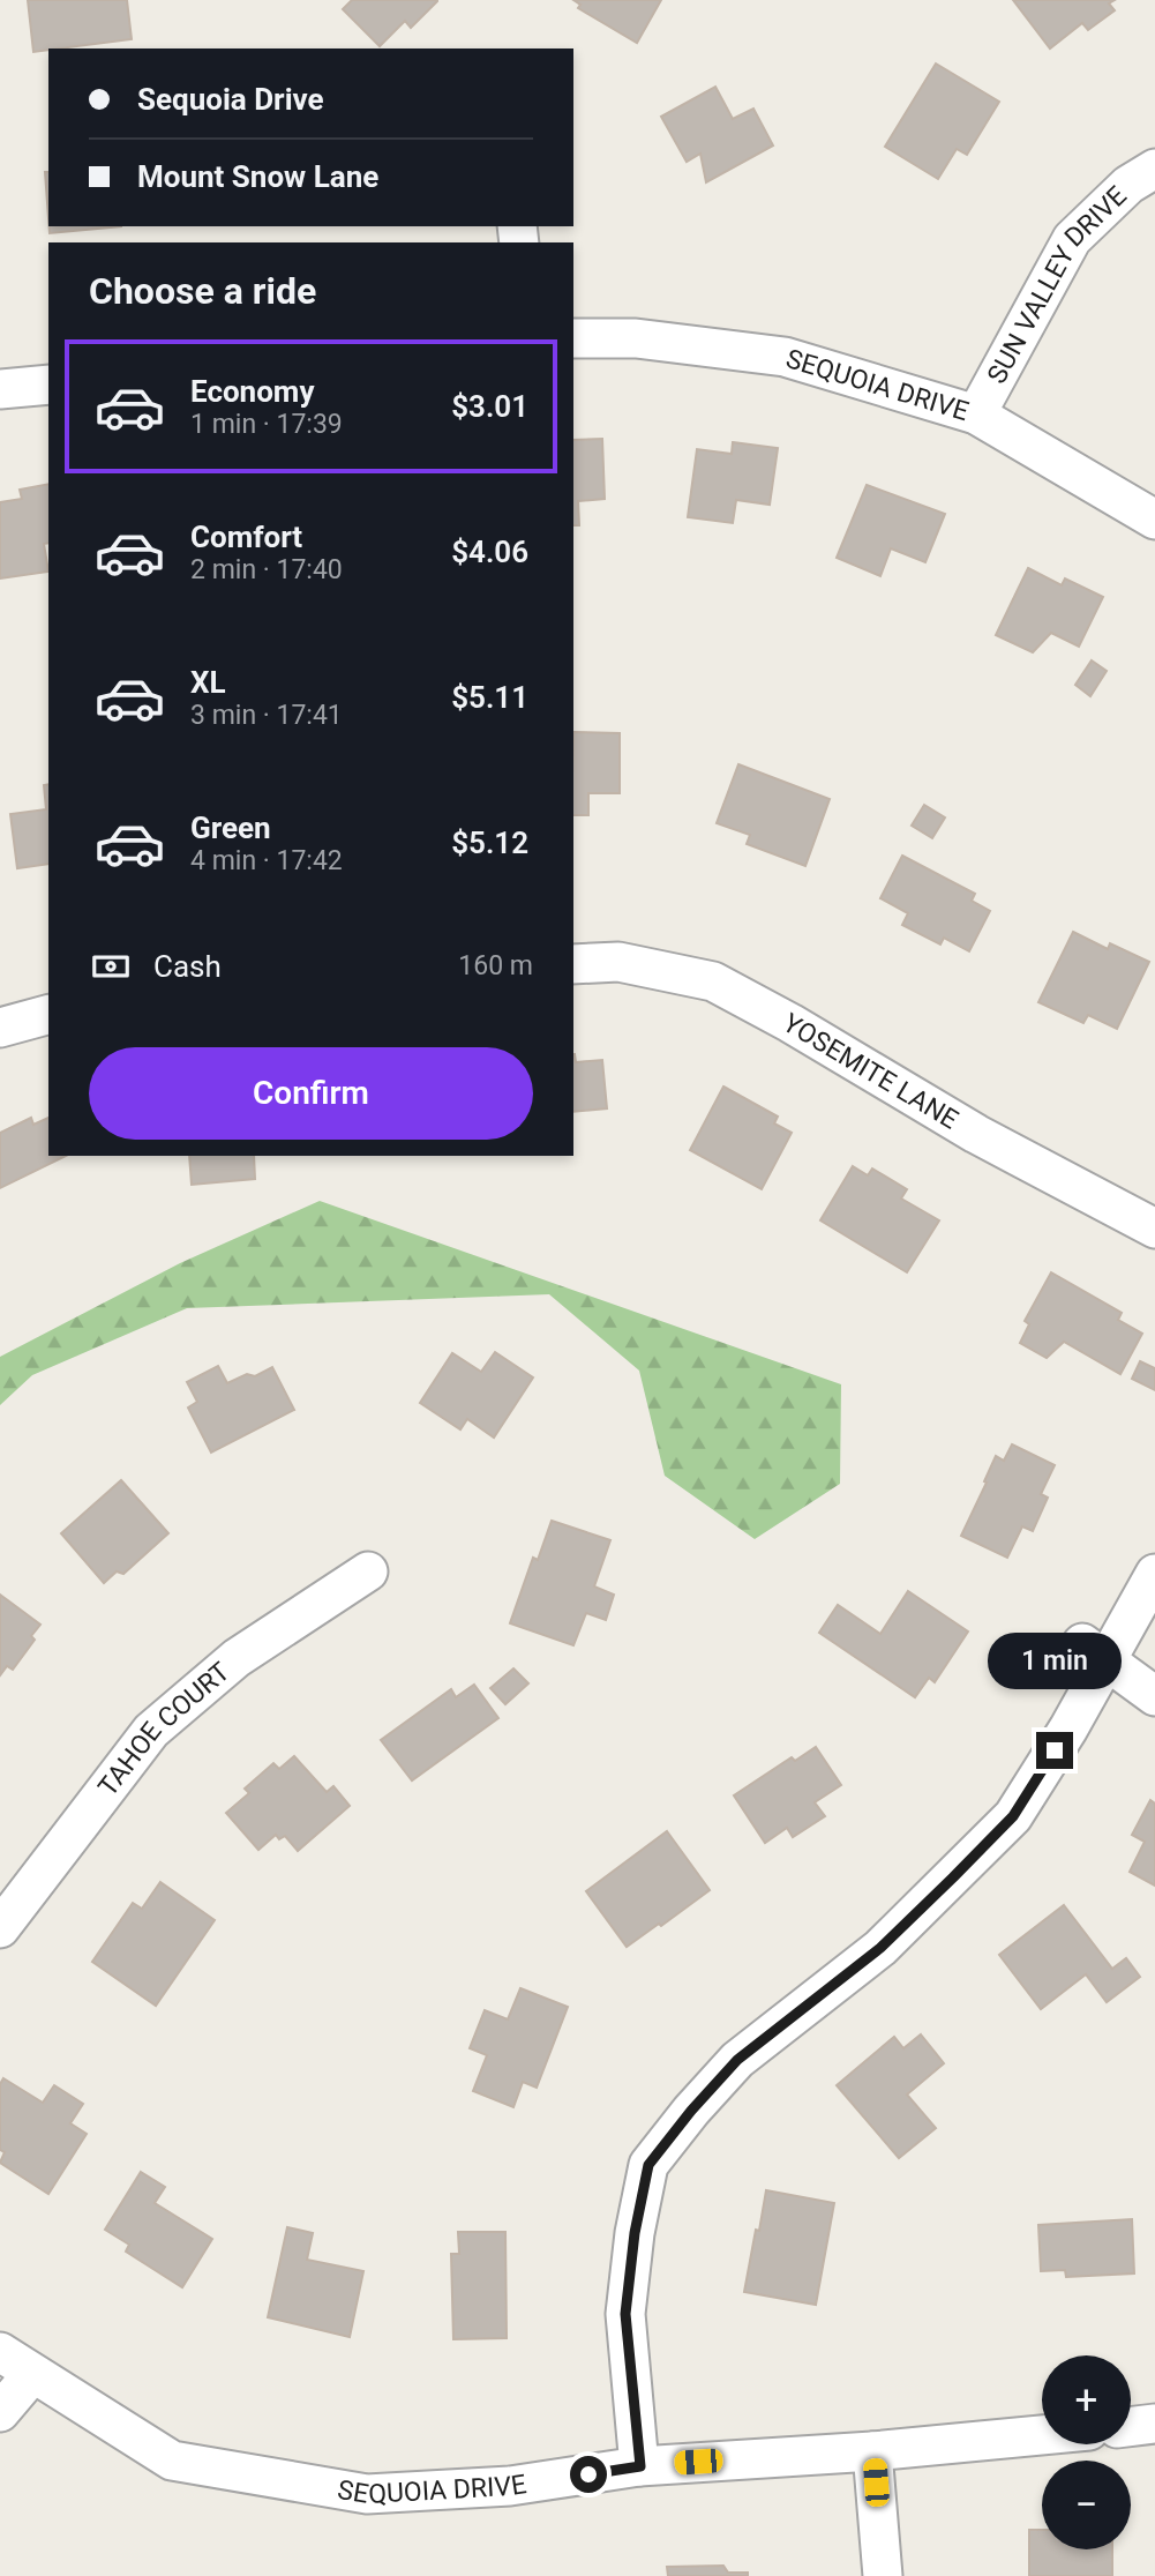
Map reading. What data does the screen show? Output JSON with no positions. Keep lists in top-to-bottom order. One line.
{"streets":{"street":["SUN VALLEY DRIVE","SEQUOIA DRIVE","YOSEMITE LANE","TAHOE COURT"]},"crossings":[["SUN VALLEY DRIVE","SEQUOIA DRIVE"]],"page":{"banner":["Sequoia Drive","Mount Snow Lane"],"heading":"Choose a ride","list":[{"name":"Economy","note":"1 min · 17:39","value":"$3.01"},{"name":"Comfort","note":"2 min · 17:40","value":"$4.06"},{"name":"XL","note":"3 min · 17:41","value":"$5.11"},{"name":"Green","note":"4 min · 17:42","value":"$5.12"}],"pay":["Cash","160 m"],"buttons":"Confirm","bubble":"1 min","map_buttons":["+","−"]}}
